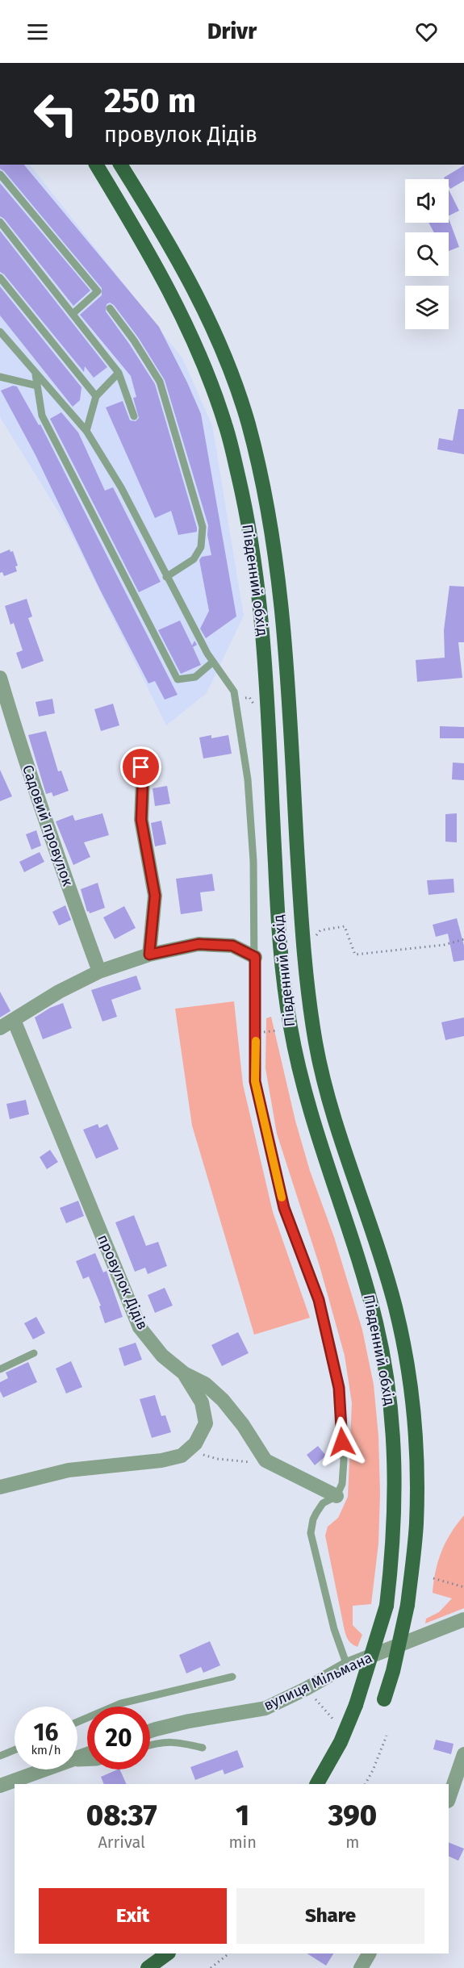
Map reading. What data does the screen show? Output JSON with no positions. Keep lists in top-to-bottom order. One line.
{"streets":{"main road":["Південний обхід"],"street":["Садовий провулок","провулок Дідів","вулиця Мільмана"]},"page":{"header":"Drivr","turn":["250 m","провулок Дідів"],"speed":"16 km/h","limit":"20","eta":["08:37","Arrival","1","min","390","m"],"buttons":["Exit","Share"]}}
